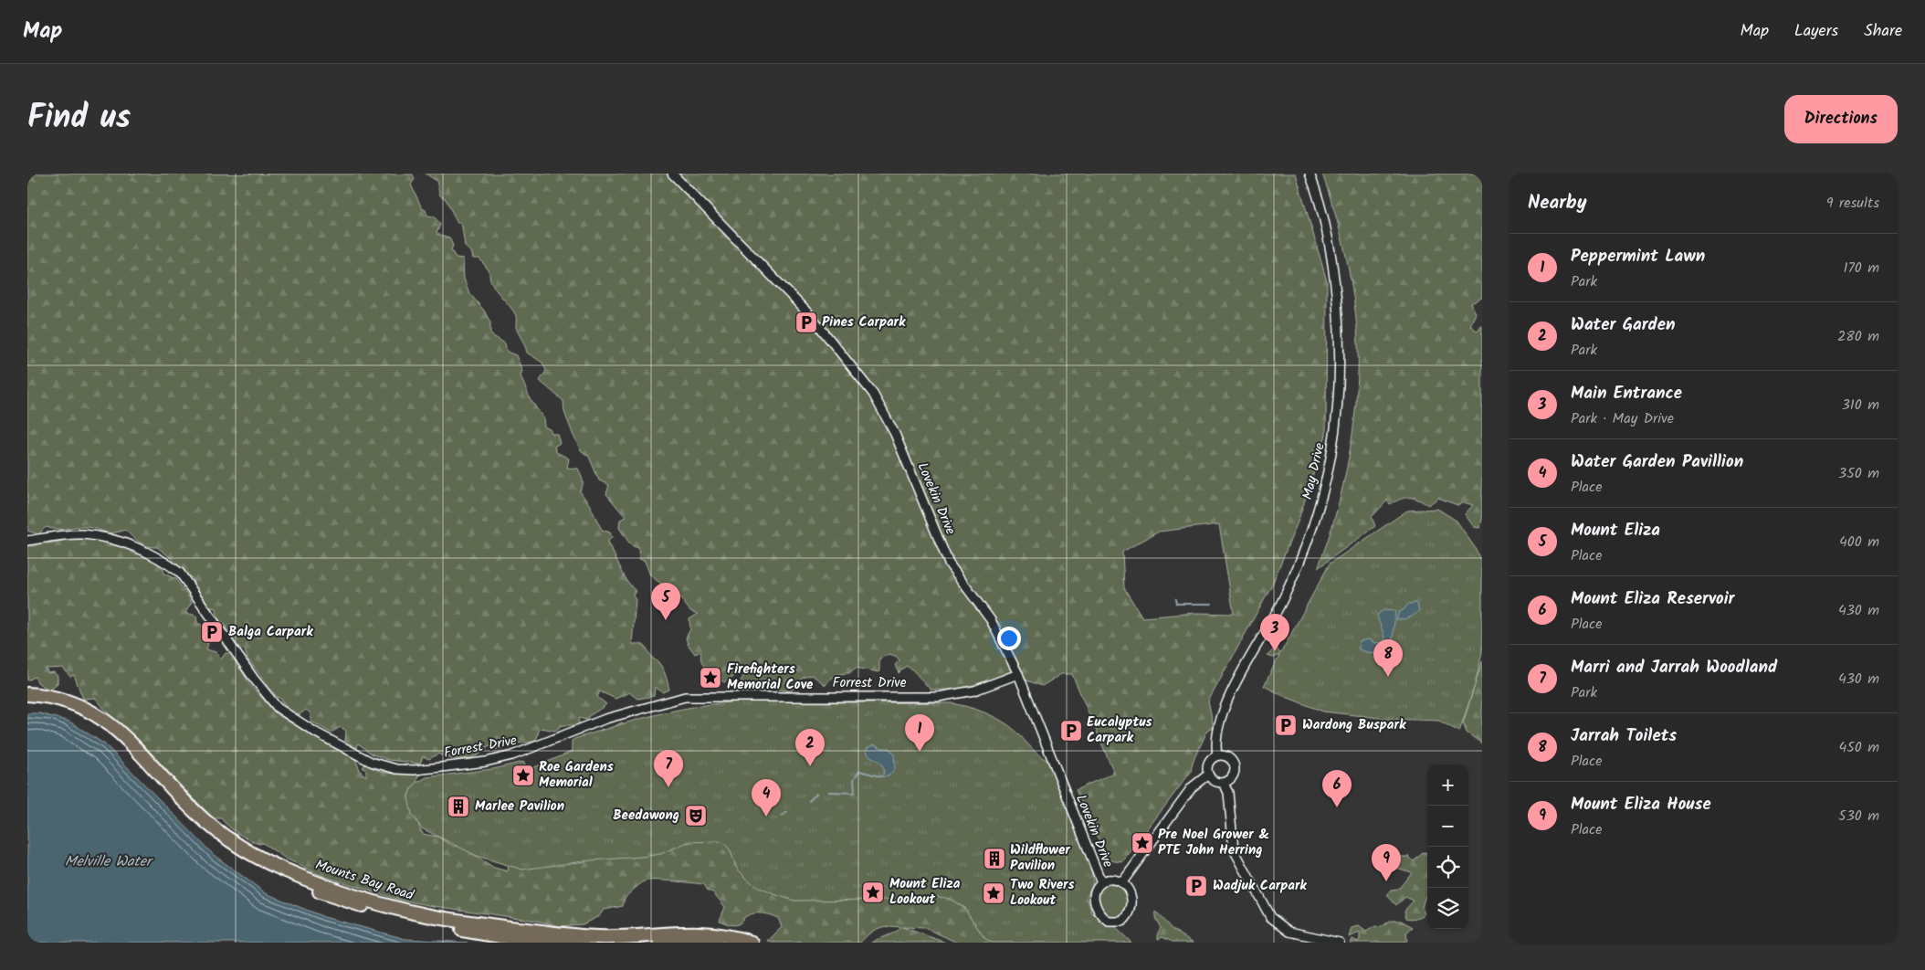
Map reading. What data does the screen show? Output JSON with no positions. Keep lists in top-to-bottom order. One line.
{"streets":{"highway":["Mounts Bay Road"],"street":["May Drive","Lovekin Drive","Forrest Drive"]},"crossings":[["Lovekin Drive","Forrest Drive"]],"water":["Melville Water"],"places":{"parking":["Pines Carpark","Balga Carpark","Wardong Buspark","Eucalyptus Carpark","Wadjuk Carpark"],"place":["Firefighters Memorial Cove","Roe Gardens Memorial","Pre Noel Grower & PTE John Herring","Mount Eliza Lookout","Two Rivers Lookout"],"building":["Marlee Pavilion","Wildflower Pavilion"],"theatre":["Beedawong"]},"page":{"header":"Map","nav":["Map","Layers","Share"],"title":"Find us","buttons":"Directions","heading":["Nearby","9 results"],"list":[{"mark":"1","name":"Peppermint Lawn","note":"Park","value":"170 m"},{"mark":"2","name":"Water Garden","note":"Park","value":"280 m"},{"mark":"3","name":"Main Entrance","note":"Park · May Drive","value":"310 m"},{"mark":"4","name":"Water Garden Pavillion","note":"Place","value":"350 m"},{"mark":"5","name":"Mount Eliza","note":"Place","value":"400 m"},{"mark":"6","name":"Mount Eliza Reservoir","note":"Place","value":"430 m"},{"mark":"7","name":"Marri and Jarrah Woodland","note":"Park","value":"430 m"},{"mark":"8","name":"Jarrah Toilets","note":"Place","value":"450 m"},{"mark":"9","name":"Mount Eliza House","note":"Place","value":"530 m"}],"pins":["5","3","8","1","2","7","6","4","9"],"map_buttons":["+","−"]}}
